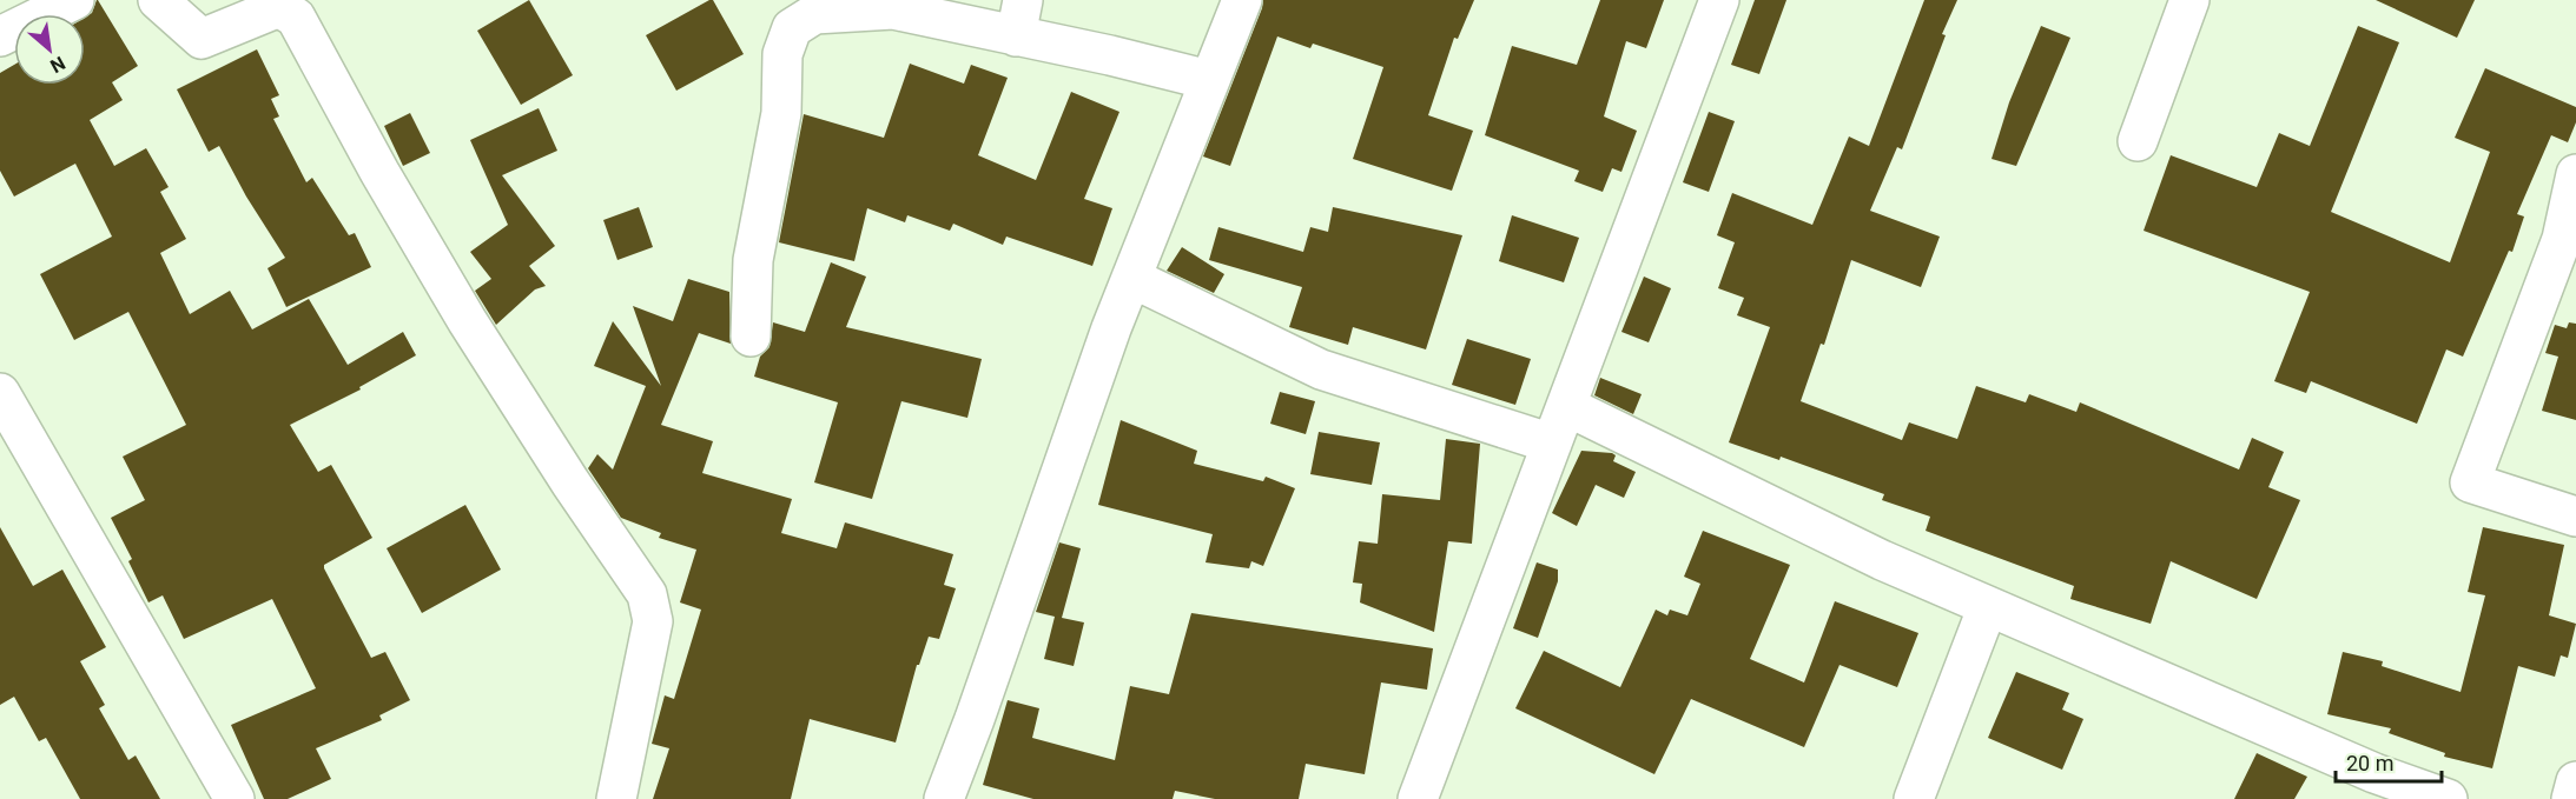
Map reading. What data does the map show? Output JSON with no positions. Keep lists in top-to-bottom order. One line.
{"scale_bar":"20 m","north":"bottom right"}
